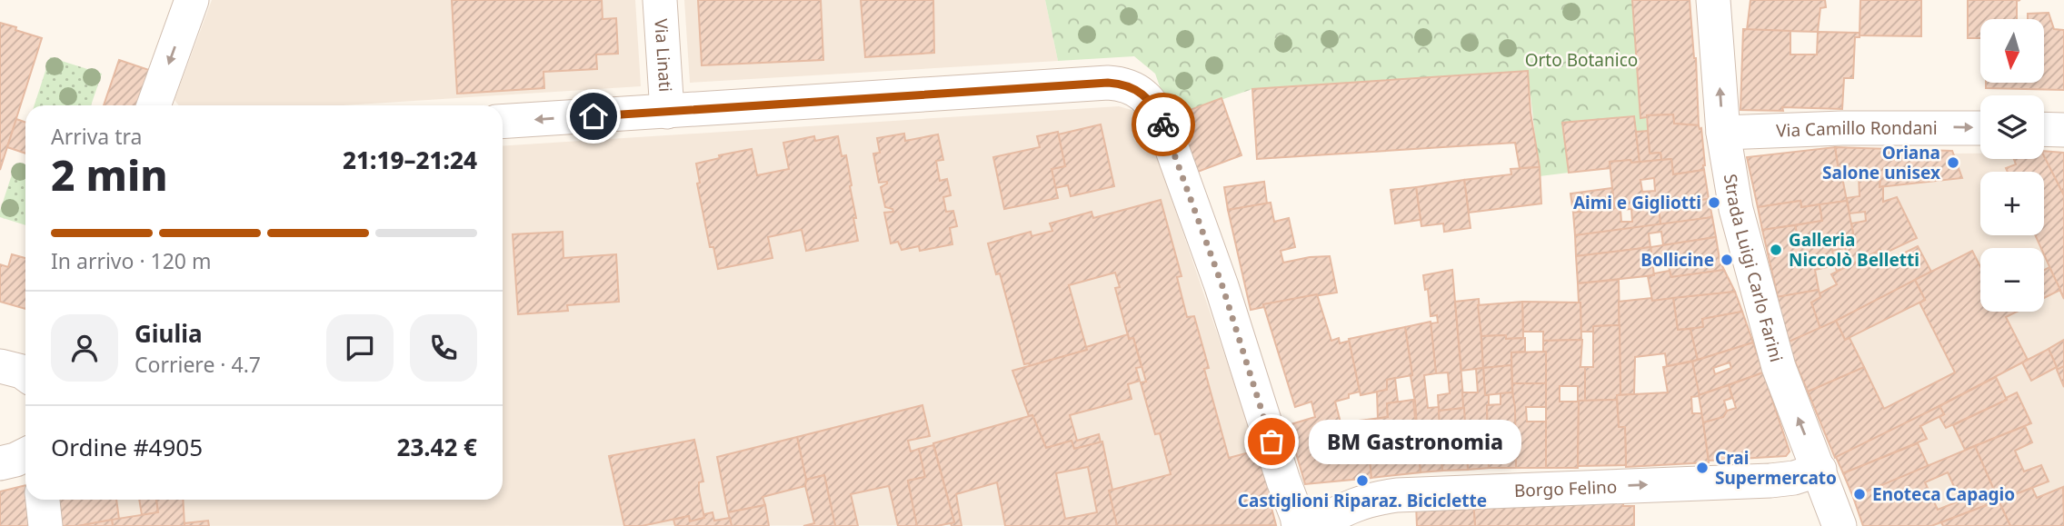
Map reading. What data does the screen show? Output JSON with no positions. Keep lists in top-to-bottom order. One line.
{"streets":{"street":["Via Linati","Via Camillo Rondani","Strada Luigi Carlo Farini","Borgo Felino"]},"crossings":[["Via Camillo Rondani","Strada Luigi Carlo Farini"],["Strada Luigi Carlo Farini","Borgo Felino"]],"one_way":["Via Camillo Rondani","Strada Luigi Carlo Farini","Borgo Felino"],"parks":["Orto Botanico"],"places":["Oriana Salone unisex","Aimi e Gigliotti","Galleria Niccolò Belletti","Bollicine","BM Gastronomia","Crai Supermercato","Castiglioni Riparaz. Biciclette","Enoteca Capagio"],"north":"bottom","page":{"map_buttons":["+","−"],"heading":["2 min","Arriva tra","21:19–21:24"],"panel":["Giulia","Corriere · 4.7","Ordine #4905","23.42 €"],"bar":"In arrivo · 120 m","bubble":"BM Gastronomia"}}
